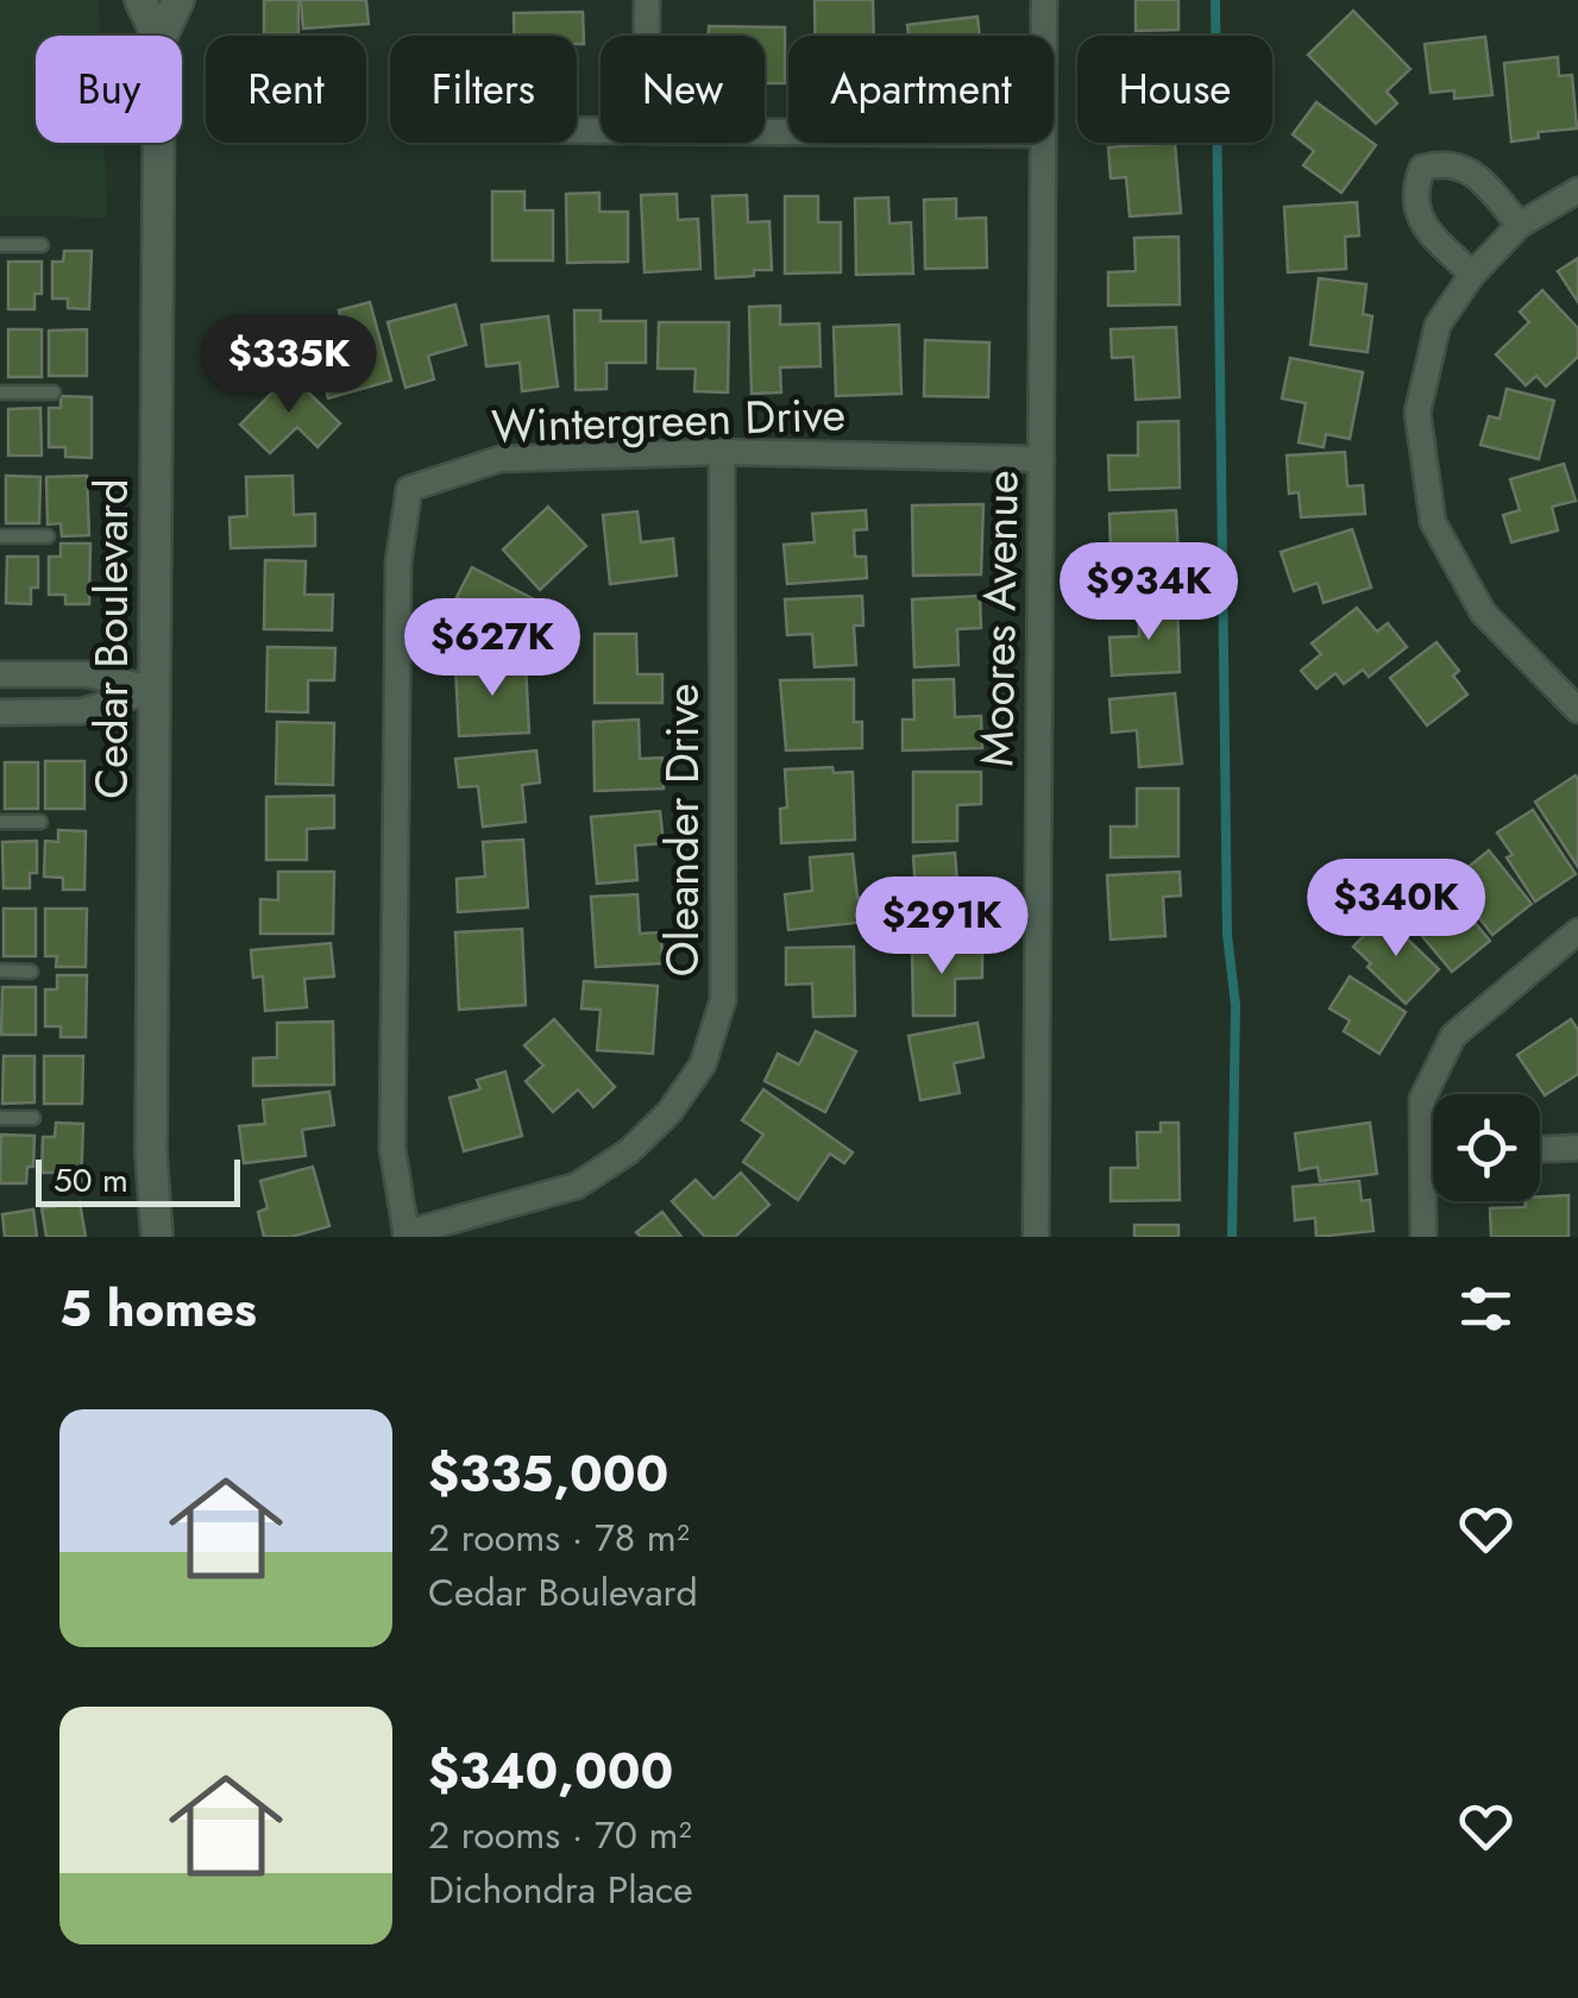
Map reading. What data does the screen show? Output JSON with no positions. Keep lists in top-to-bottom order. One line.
{"streets":{"main road":["Cedar Boulevard"],"street":["Wintergreen Drive","Moores Avenue","Oleander Drive"]},"crossings":[["Wintergreen Drive","Moores Avenue"],["Wintergreen Drive","Oleander Drive"]],"scale_bar":"50 m","page":{"chip":["Buy","Rent","Filters","New","Apartment","House"],"price":["$335K","$934K","$627K","$340K","$291K"],"scale":"50 m","heading":"5 homes","list":[{"name":"$335,000","note":"2 rooms · 78 m² · Cedar Boulevard"},{"name":"$340,000","note":"2 rooms · 70 m² · Dichondra Place"}]}}
